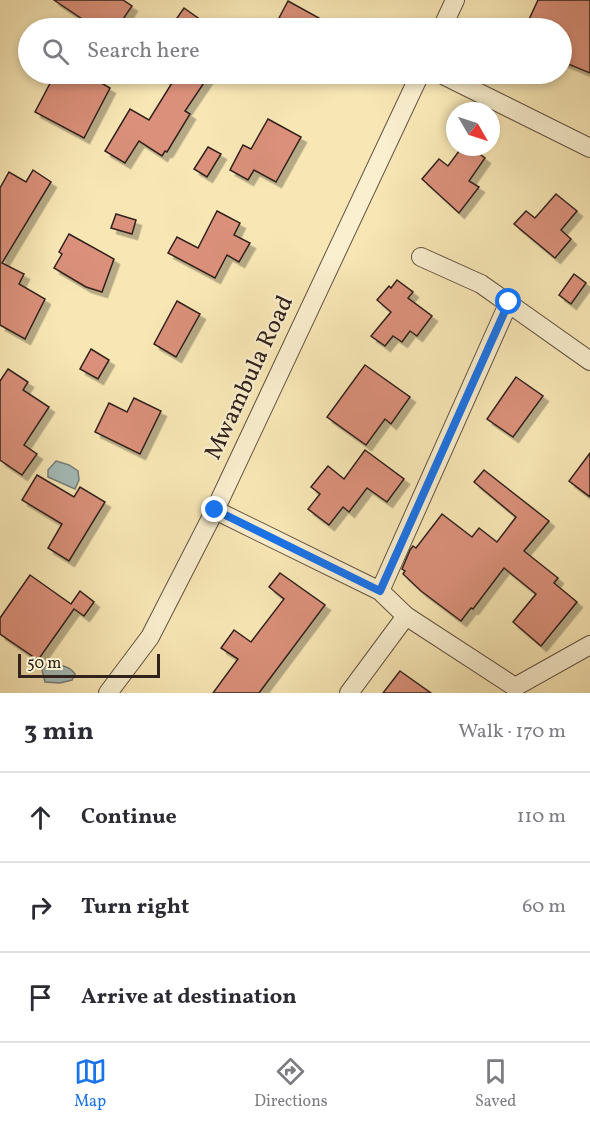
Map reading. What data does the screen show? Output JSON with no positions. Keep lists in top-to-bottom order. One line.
{"streets":{"street":["Mwambula Road"]},"scale_bar":"50 m","north":"bottom right","page":{"search":"Search here","scale":"50 m","heading":["3 min","Walk · 170 m"],"list":[["Continue","110 m"],["Turn right","60 m"],"Arrive at destination"],"nav":["Map","Directions","Saved"]}}
